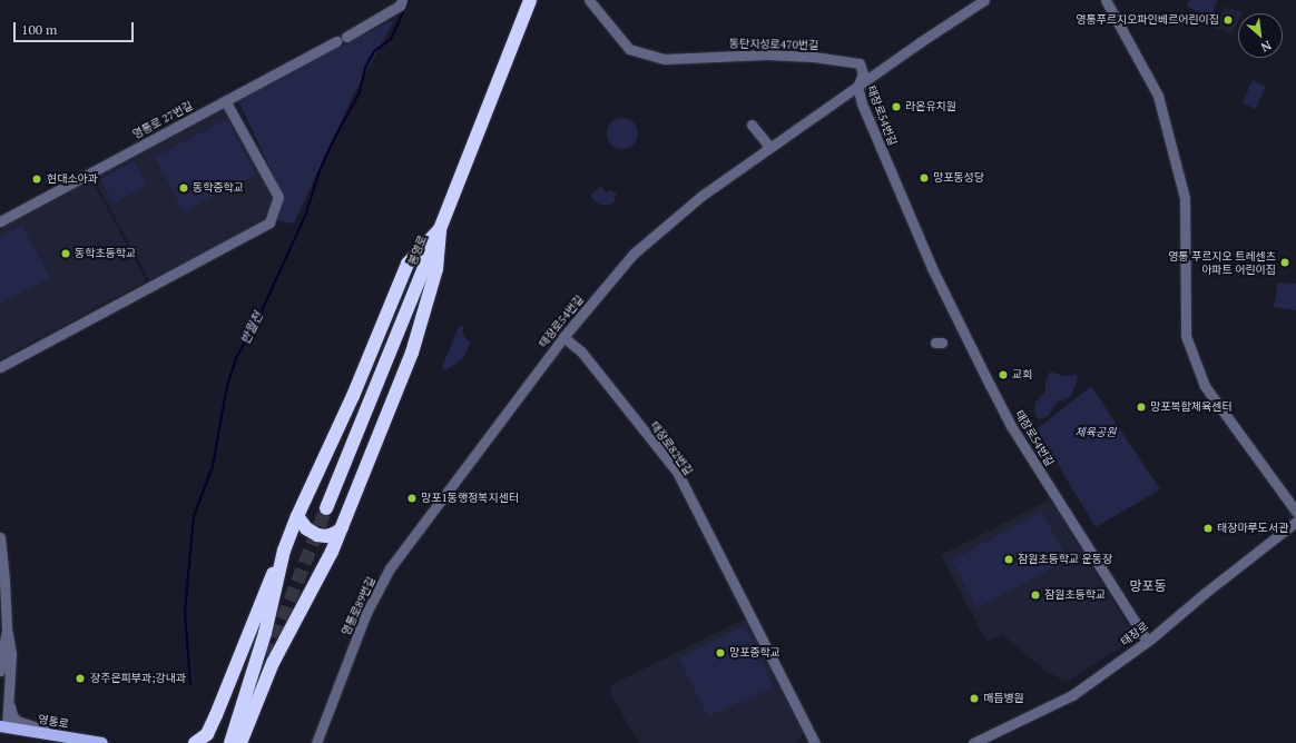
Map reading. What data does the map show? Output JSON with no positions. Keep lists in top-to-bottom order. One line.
{"streets":{"highway":["봉영로"],"main road":["영통로"],"street":["동탄지성로470번길","태장로54번길","영통로 27번길","태장로82번길","영통로89번길","태장로"]},"crossings":[["동탄지성로470번길","태장로54번길"],["태장로54번길","태장로82번길"],["태장로54번길","영통로89번길"],["태장로54번길","태장로"]],"districts":["망포동"],"water":["반월천"],"parks":["체육공원"],"places":["영통푸르지오파인베르어린이집","라온유치원","망포동성당","현대소아과","동학중학교","동학초등학교","영통 푸르지오 트레센츠 아파트 어린이집","교회","망포복합체육센터","망포1동행정복지센터","태장마루도서관","잠원초등학교 운동장","잠원초등학교","망포중학교","장주은피부과;강내과","매듭병원"],"scale_bar":"100 m","north":"bottom right"}
